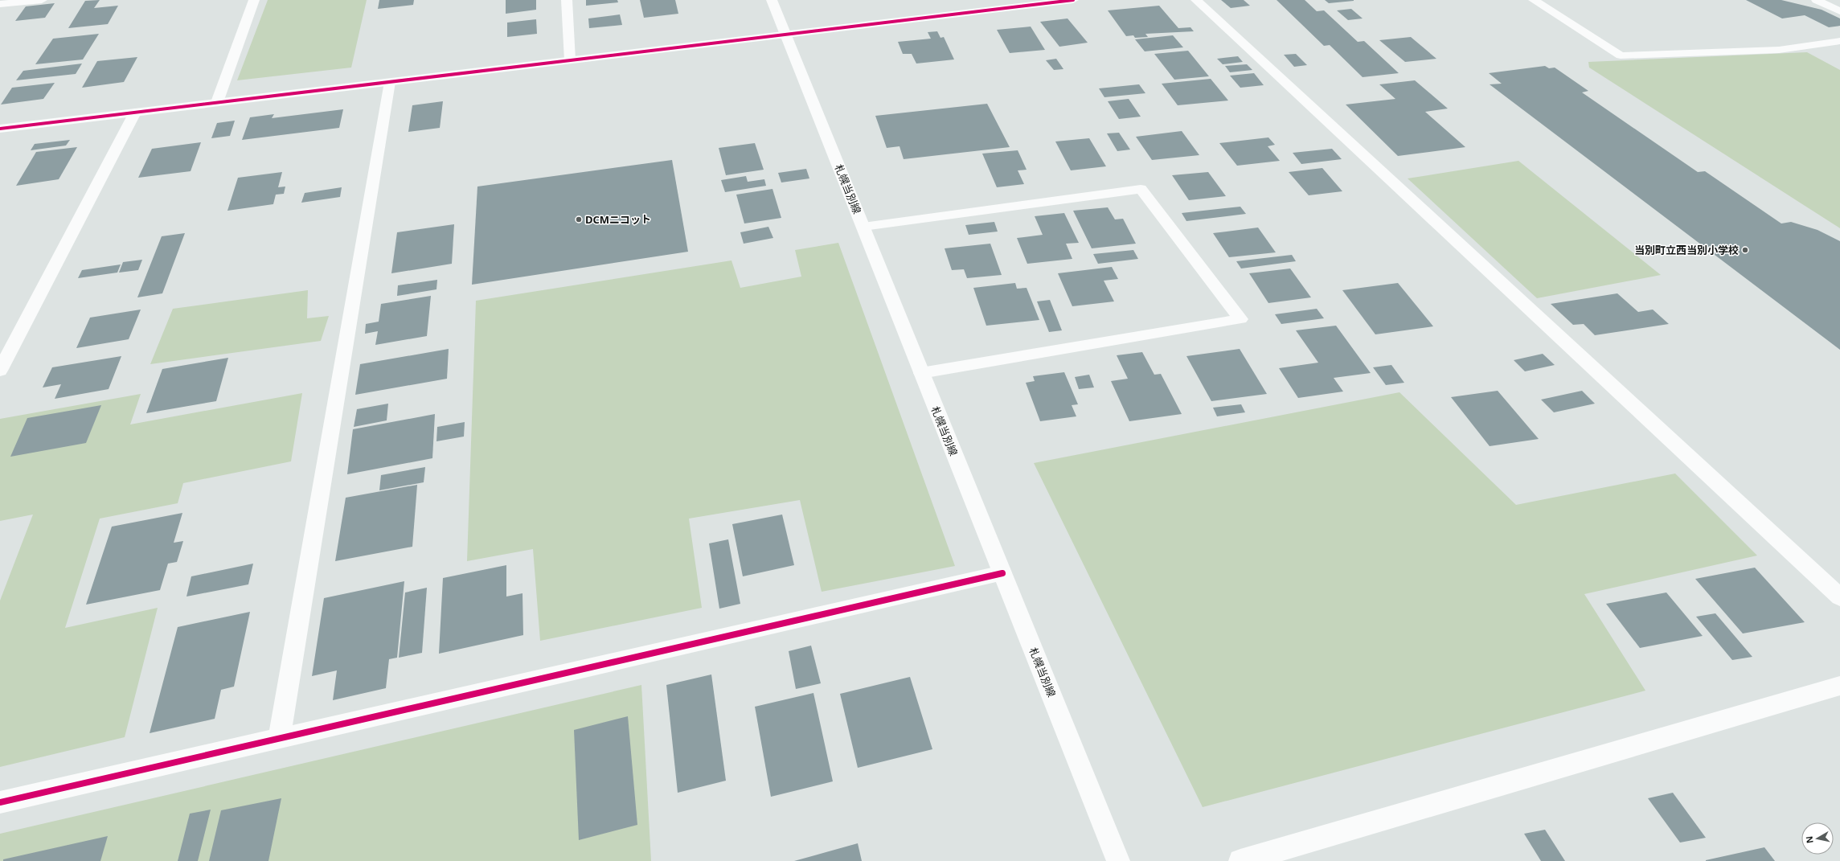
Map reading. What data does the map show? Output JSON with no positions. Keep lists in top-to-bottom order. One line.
{"streets":{"street":["札幌当別線"]},"places":["DCMニコット","当別町立西当別小学校"],"north":"left"}
